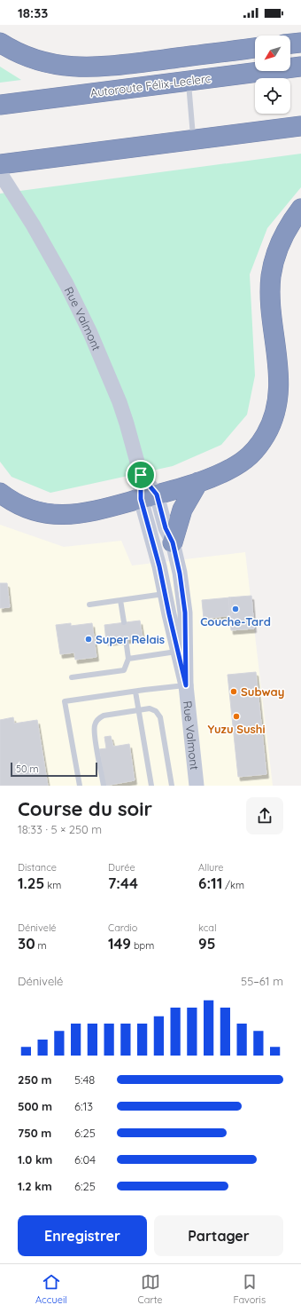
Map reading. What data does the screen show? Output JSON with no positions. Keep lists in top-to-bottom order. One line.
{"streets":{"highway":["Autoroute Félix-Leclerc"],"street":["Rue Valmont"]},"places":["Couche-Tard","Super Relais","Subway","Yuzu Sushi"],"scale_bar":"50 m","north":"bottom left","page":{"status":"18:33","scale":"50 m","heading":["Course du soir","18:33 · 5 × 250 m"],"stats":[["Distance","1.25 km"],["Durée","7:44"],["Allure","6:11 /km"],["Dénivelé","30 m"],["Cardio","149 bpm"],["kcal","95"]],"chart":["Dénivelé","55–61 m"],"list":[{"name":"250 m","note":"5:48"},{"name":"500 m","note":"6:13"},{"name":"750 m","note":"6:25"},{"name":"1.0 km","note":"6:04"},{"name":"1.2 km","note":"6:25"}],"buttons":["Enregistrer","Partager"],"tabs":["Accueil","Carte","Favoris"]}}
